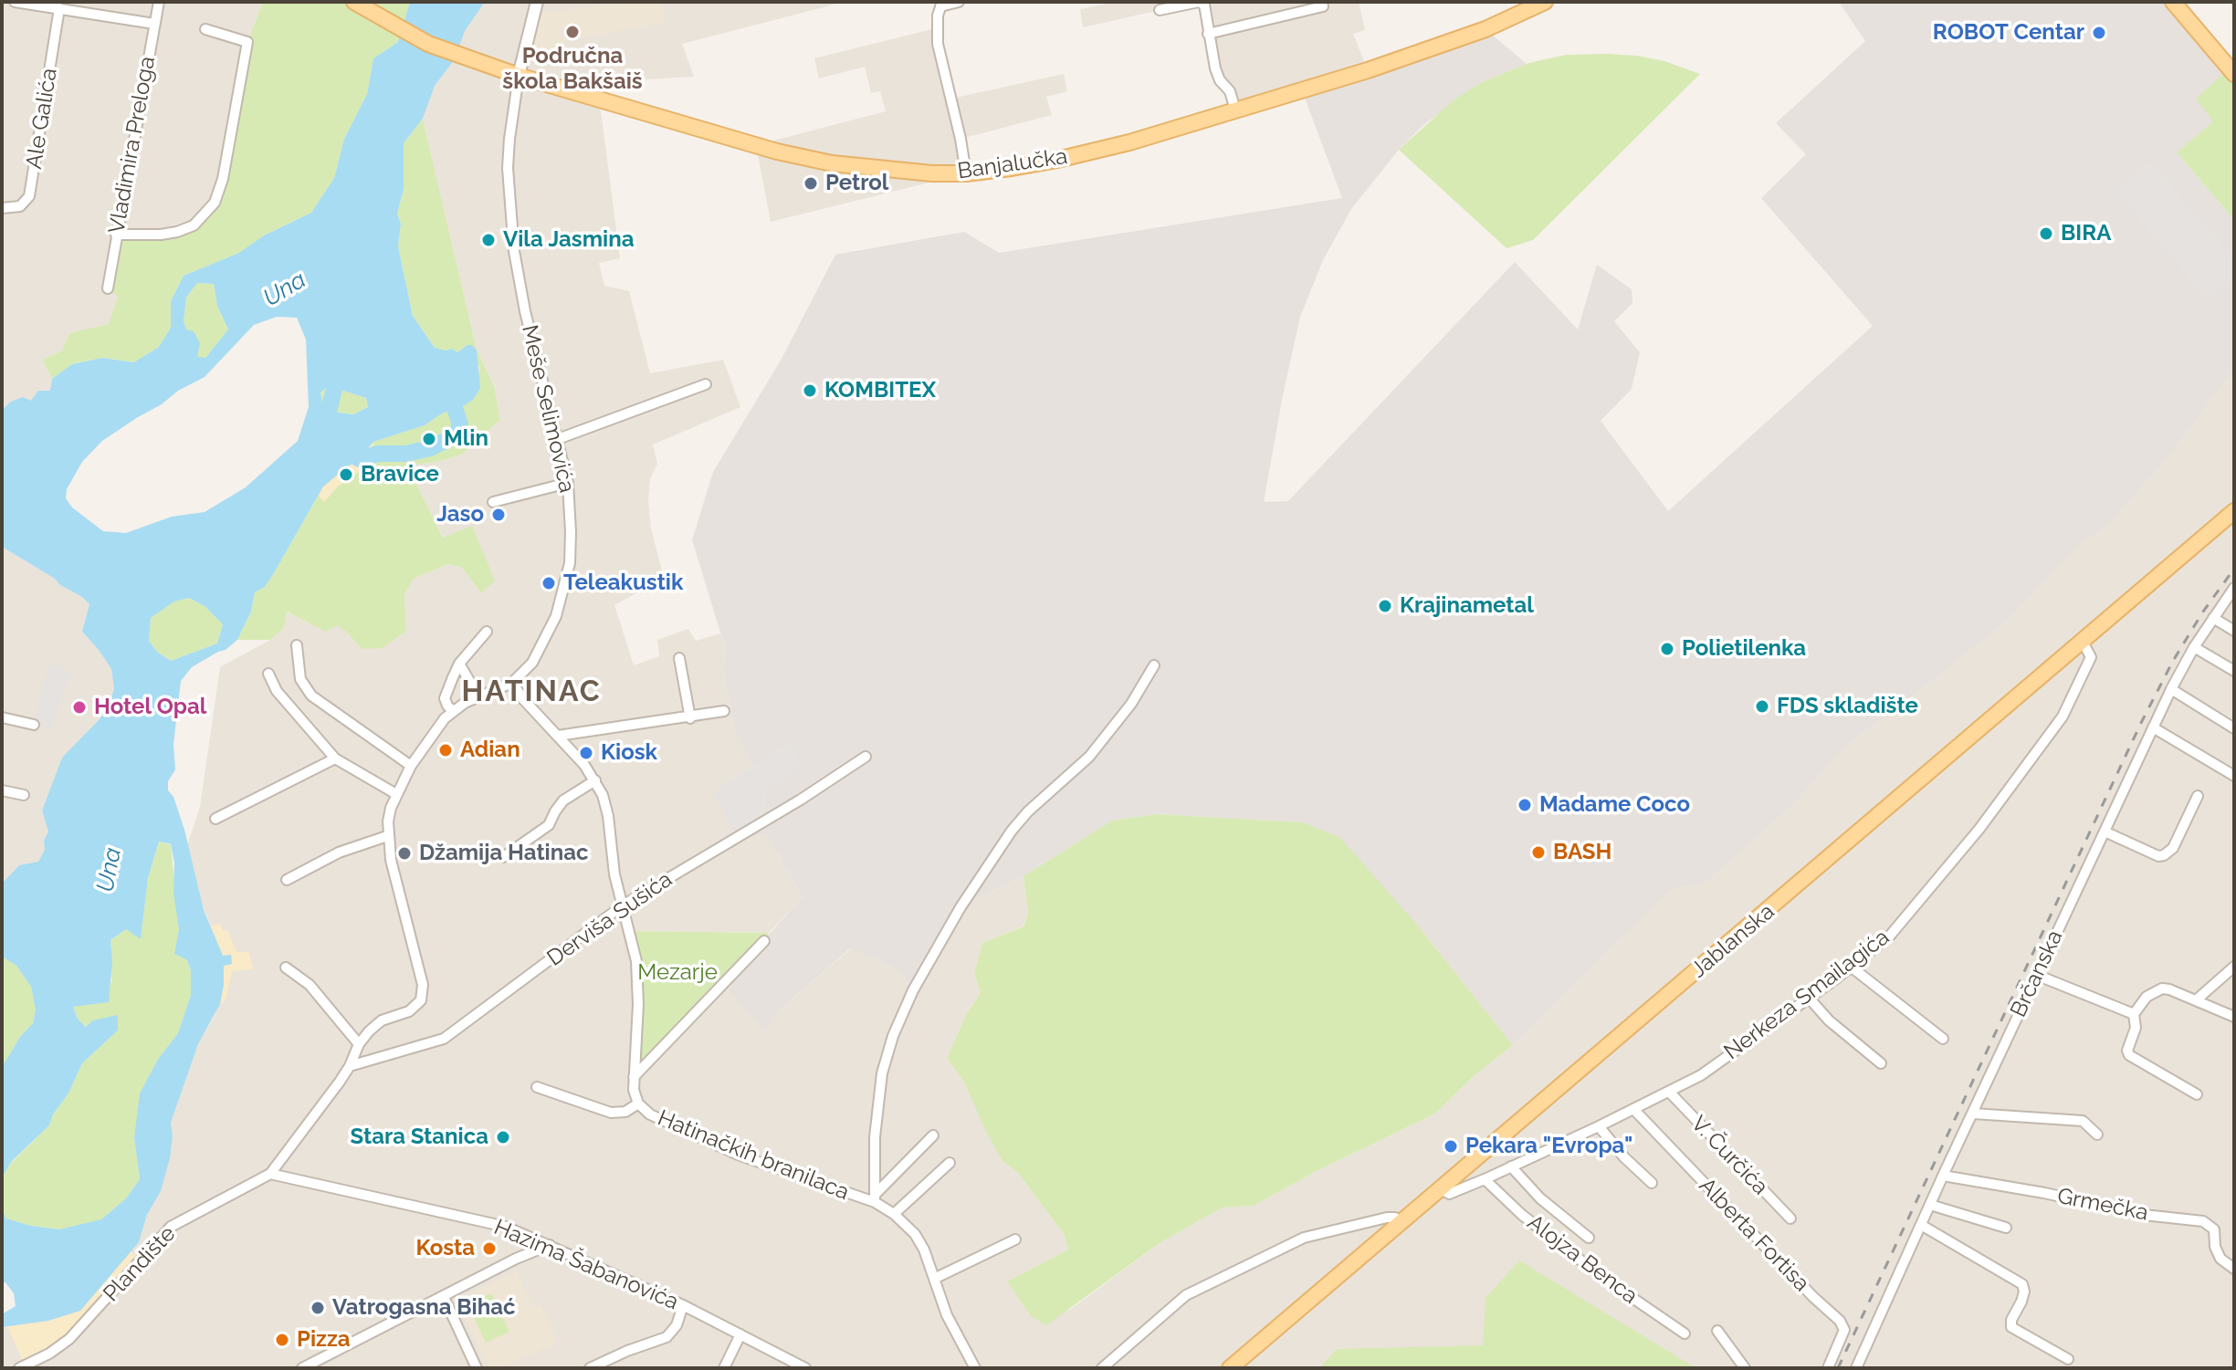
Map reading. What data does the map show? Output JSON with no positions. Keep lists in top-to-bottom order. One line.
{"streets":{"main road":["Banjalučka","Jablanska"],"street":["Ale Galića","Vladimira Preloga","Meše Selimovića","Derviša Sušića","Brčanska","Nerkeza Smailagića","Hatinačkih branilaca","V. Čurčića","Grmečka","Alberta Fortisa","Alojza Benca","Plandište","Hazima Šabanovića"]},"crossings":[["Banjalučka","Meše Selimovića"],["Meše Selimovića","Derviša Sušića"],["Meše Selimovića","Hatinačkih branilaca"],["Meše Selimovića","Plandište"],["Meše Selimovića","Hazima Šabanovića"],["Derviša Sušića","Hatinačkih branilaca"],["Jablanska","Nerkeza Smailagića"],["Brčanska","Grmečka"],["Nerkeza Smailagića","V. Čurčića"],["Nerkeza Smailagića","Alberta Fortisa"],["Nerkeza Smailagića","Alojza Benca"],["Plandište","Hazima Šabanovića"]],"districts":["HATINAC"],"water":["Una"],"parks":["Mezarje"],"places":["Područna škola Bakšaiš","ROBOT Centar","Petrol","BIRA","Vila Jasmina","KOMBITEX","Mlin","Bravice","Jaso","Teleakustik","Krajinametal","Polietilenka","FDS skladište","Hotel Opal","Adian","Kiosk","Madame Coco","BASH","Džamija Hatinac","Stara Stanica","Pekara \"Evropa\"","Kosta","Vatrogasna Bihać","Pizza"]}
